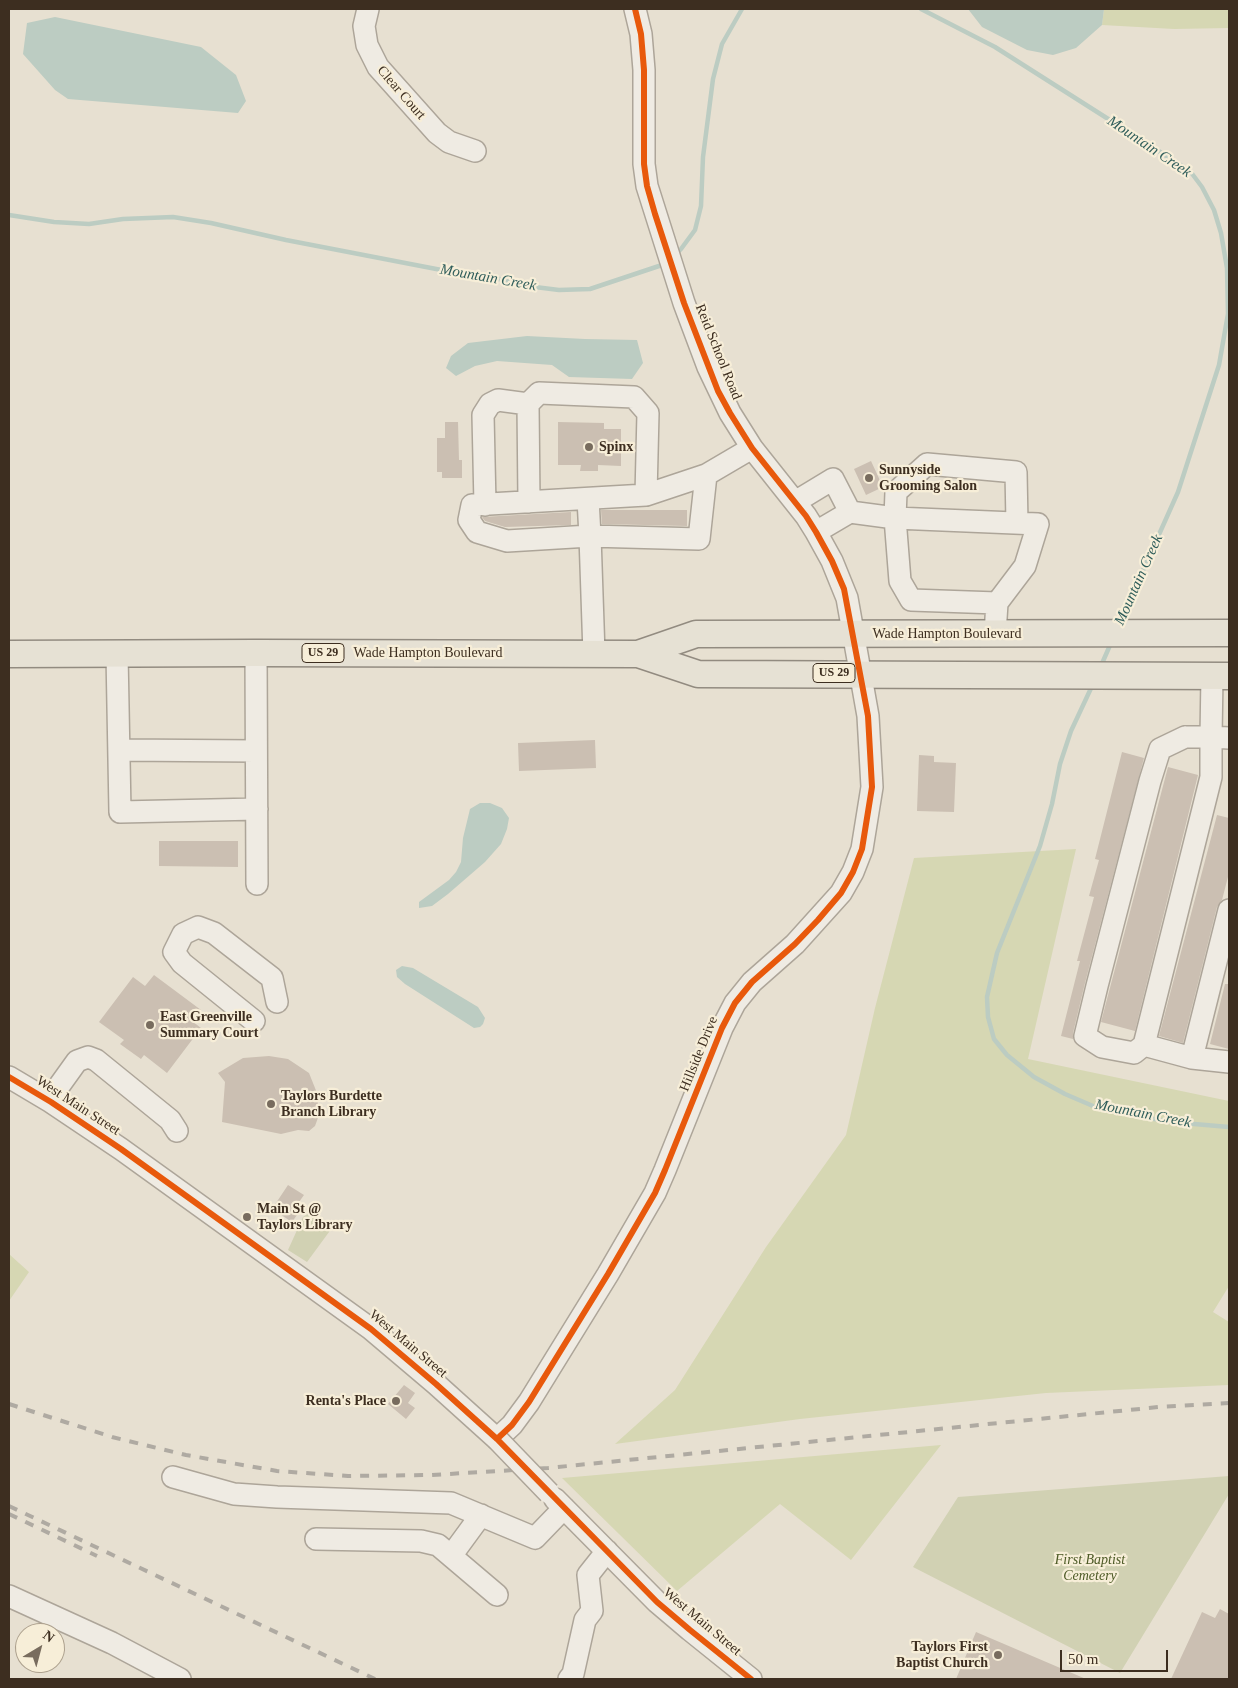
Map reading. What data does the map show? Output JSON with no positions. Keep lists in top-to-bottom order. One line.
{"streets":{"main road":["Wade Hampton Boulevard","US 29"],"street":["Clear Court","Reid School Road","Hillside Drive","West Main Street"]},"crossings":[["Reid School Road","Wade Hampton Boulevard"],["Reid School Road","Hillside Drive"],["Wade Hampton Boulevard","Hillside Drive"],["Hillside Drive","West Main Street"]],"water":["Mountain Creek"],"parks":["First Baptist Cemetery"],"places":["Spinx","Sunnyside Grooming Salon","East Greenville Summary Court","Taylors Burdette Branch Library","Main St @ Taylors Library","Renta's Place","Taylors First Baptist Church"],"scale_bar":"50 m","north":"top right"}
